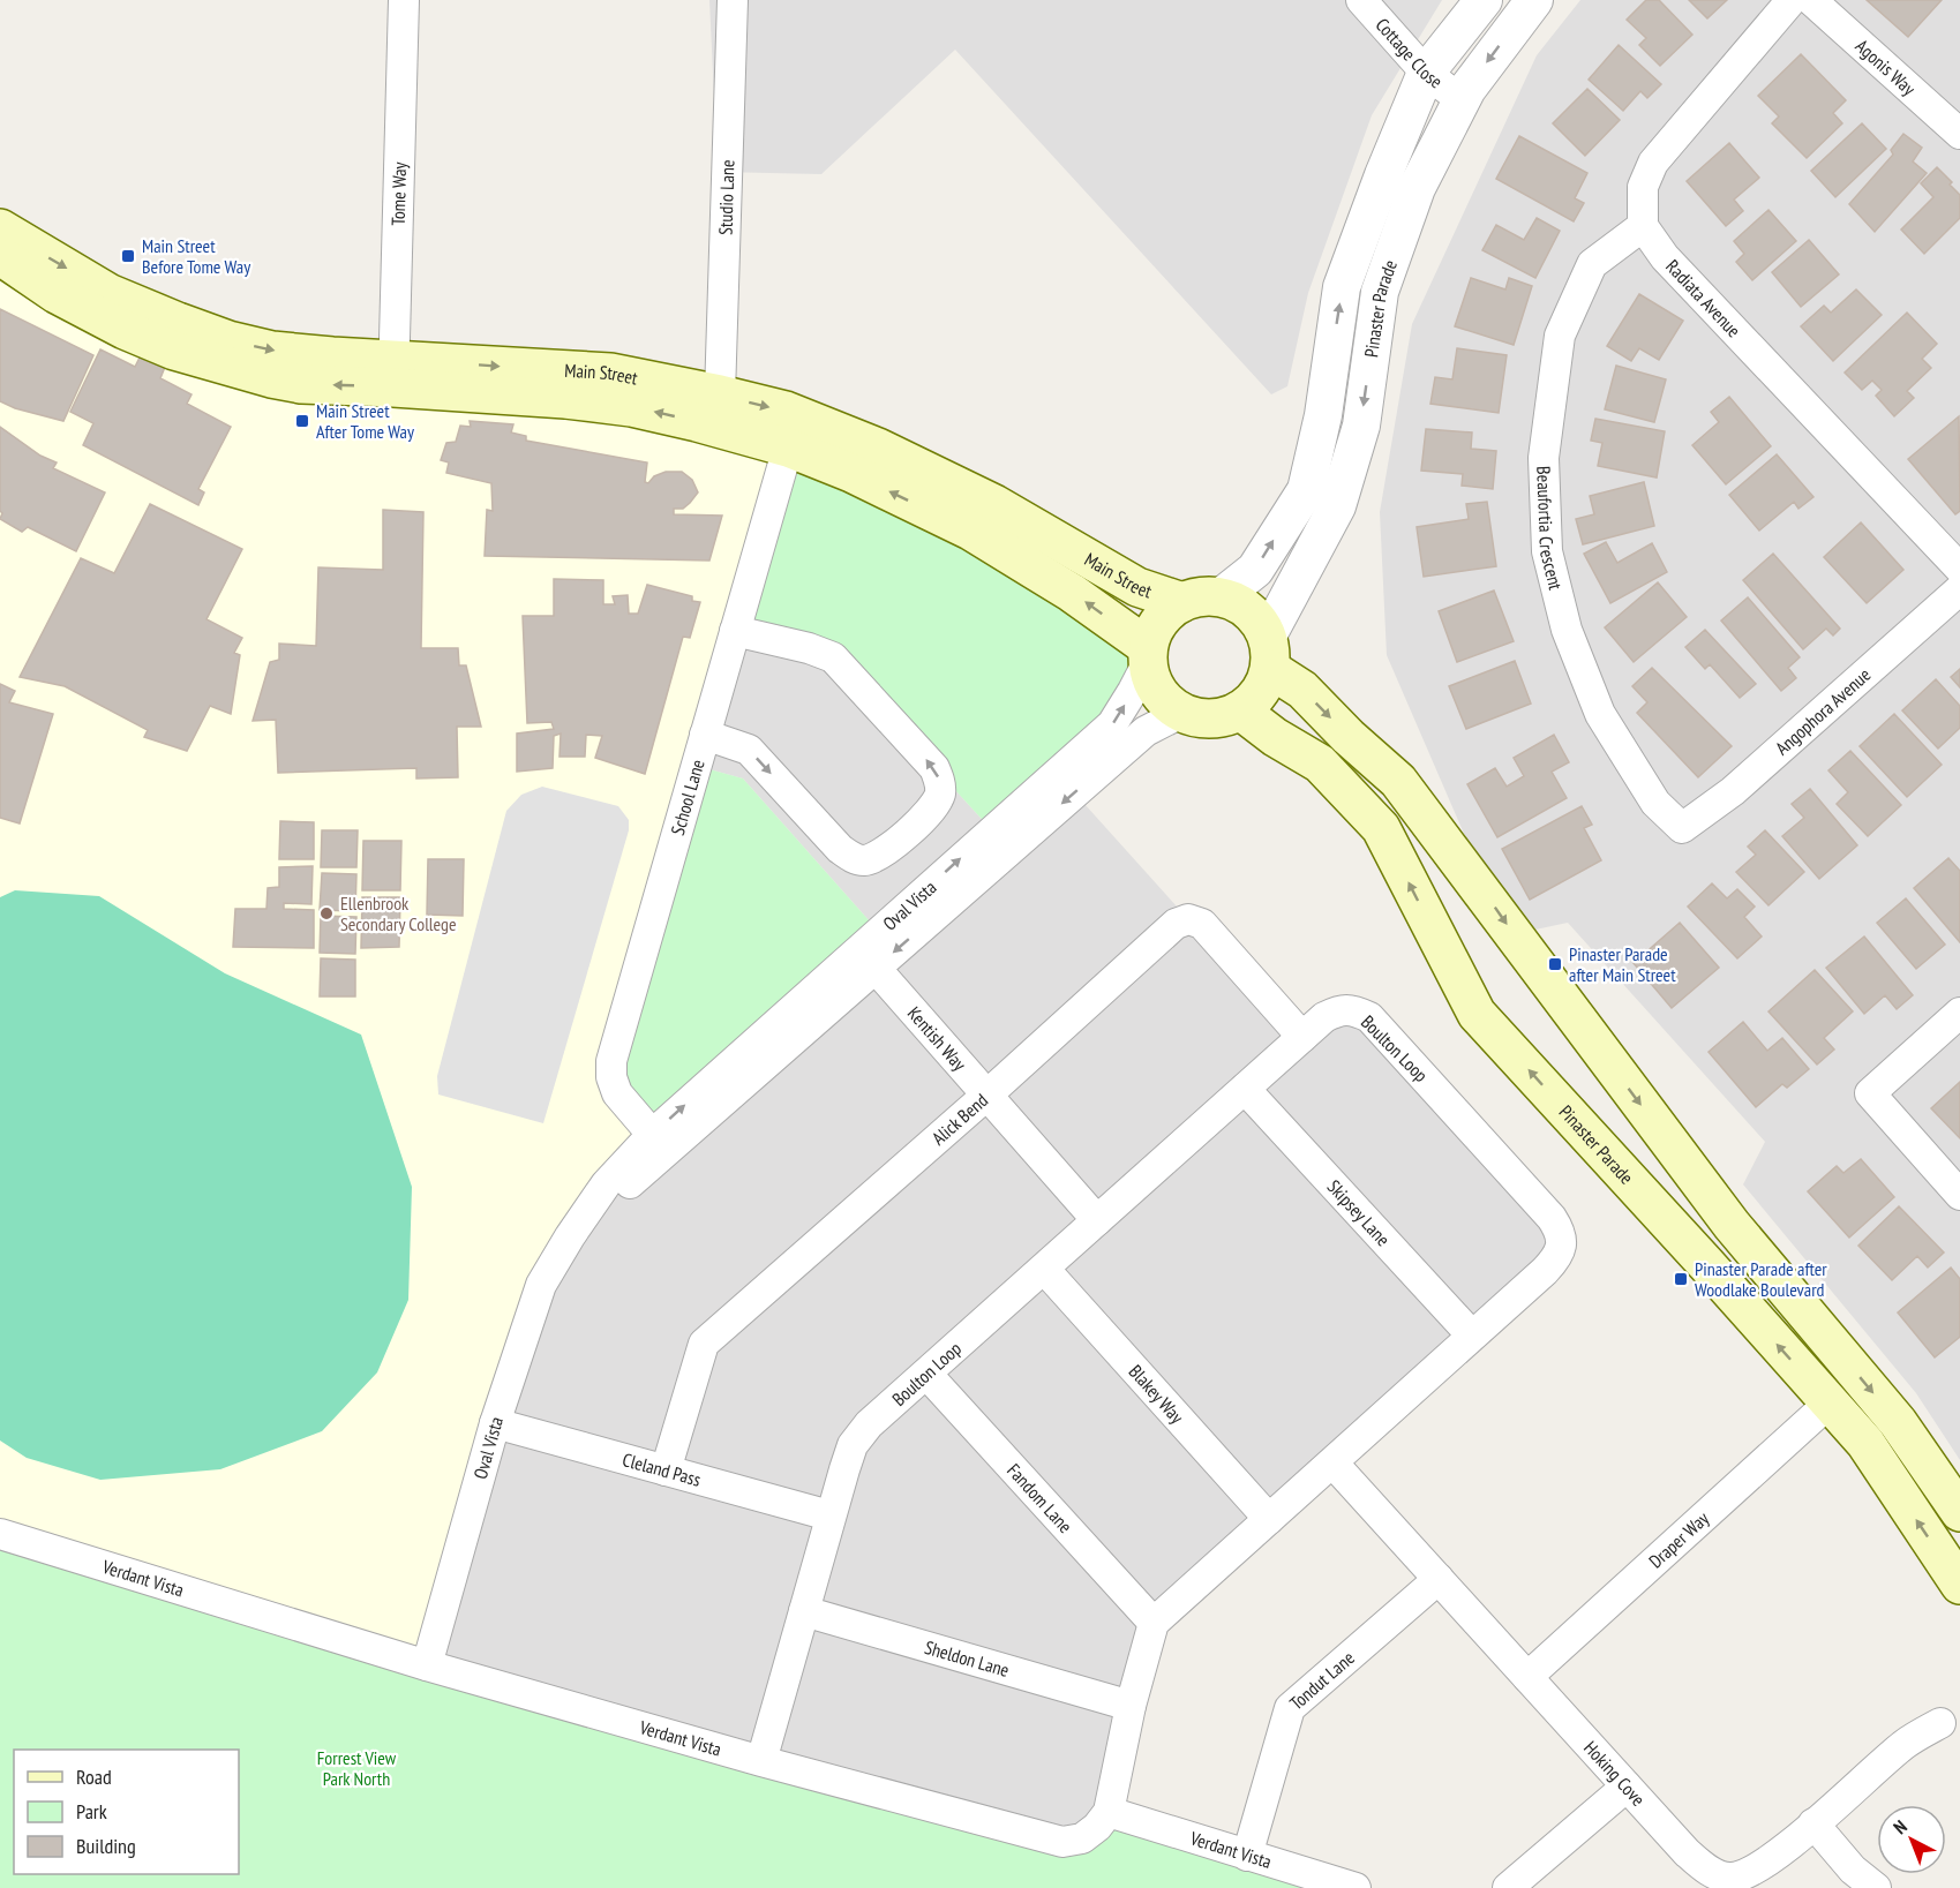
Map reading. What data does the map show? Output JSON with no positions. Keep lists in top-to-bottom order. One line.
{"streets":{"main road":["Pinaster Parade","Main Street"],"street":["Cottage Close","Agonis Way","Tome Way","Studio Lane","Radiata Avenue","Beaufortia Crescent","Angophora Avenue","School Lane","Oval Vista","Kentish Way","Boulton Loop","Alick Bend","Skipsey Lane","Blakey Way","Cleland Pass","Fandom Lane","Draper Way","Verdant Vista","Sheldon Lane","Tondut Lane","Hoking Cove"]},"crossings":[["Cottage Close","Pinaster Parade"],["Tome Way","Main Street"],["Studio Lane","Main Street"],["Radiata Avenue","Beaufortia Crescent"],["Pinaster Parade","Main Street"],["Pinaster Parade","Oval Vista"],["Pinaster Parade","Draper Way"],["Main Street","School Lane"],["Main Street","Oval Vista"],["Beaufortia Crescent","Angophora Avenue"],["School Lane","Oval Vista"],["Oval Vista","Kentish Way"],["Oval Vista","Cleland Pass"],["Oval Vista","Verdant Vista"],["Kentish Way","Boulton Loop"],["Kentish Way","Alick Bend"],["Boulton Loop","Alick Bend"],["Boulton Loop","Skipsey Lane"],["Boulton Loop","Blakey Way"],["Boulton Loop","Cleland Pass"],["Boulton Loop","Fandom Lane"],["Boulton Loop","Verdant Vista"],["Boulton Loop","Sheldon Lane"],["Boulton Loop","Hoking Cove"],["Alick Bend","Cleland Pass"],["Draper Way","Hoking Cove"],["Verdant Vista","Tondut Lane"],["Tondut Lane","Hoking Cove"]],"parks":["Forrest View Park North"],"places":{"transit":["Main Street Before Tome Way","Main Street After Tome Way","Pinaster Parade after Main Street","Pinaster Parade after Woodlake Boulevard"],"other":["Ellenbrook Secondary College"]},"legend":["Road","Park","Building"],"north":"top left"}
